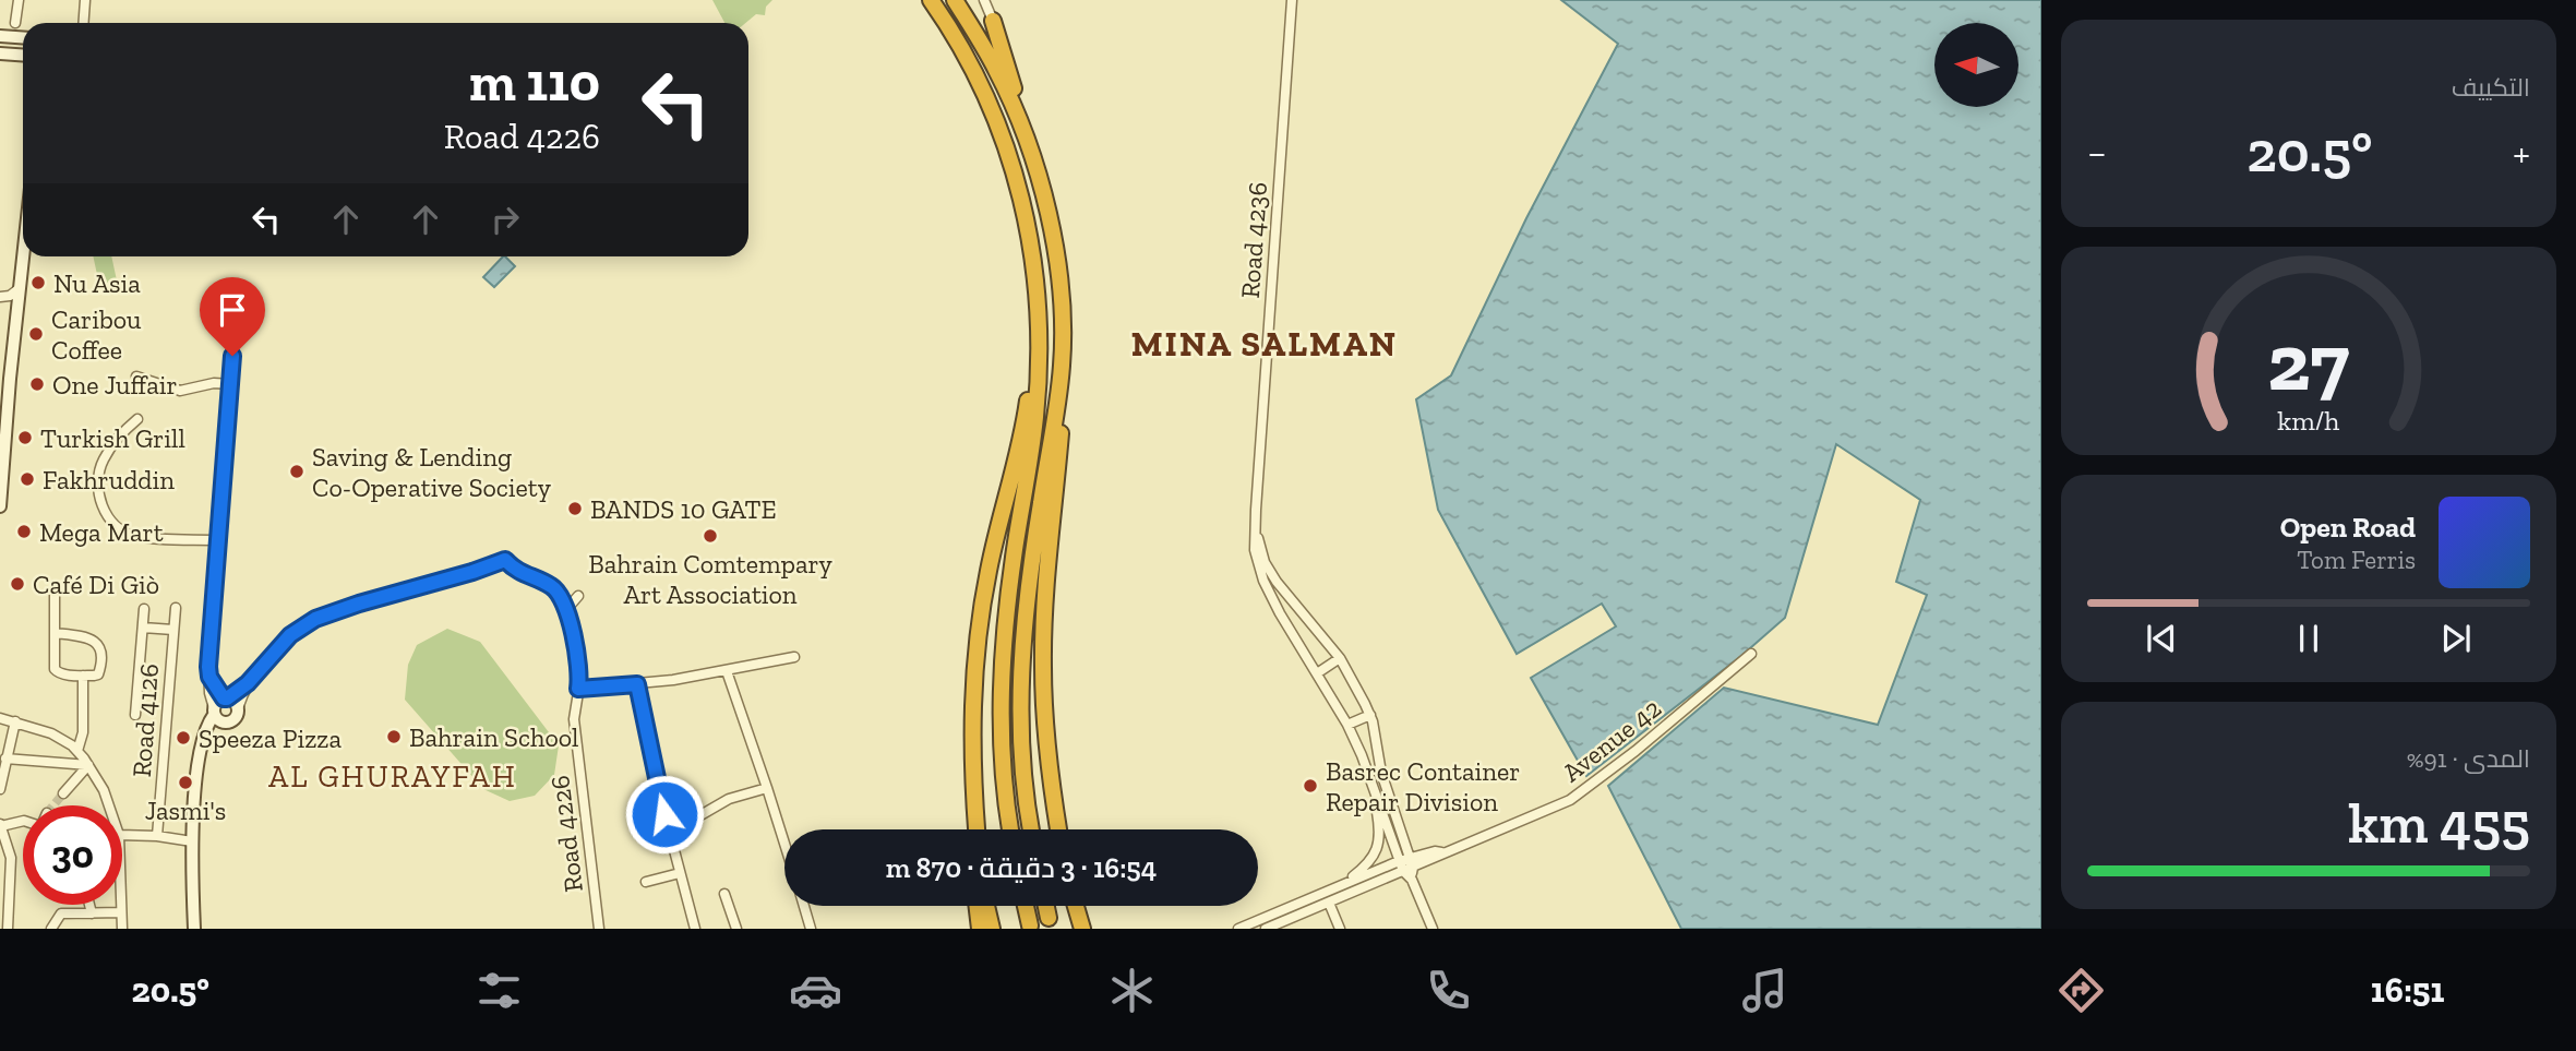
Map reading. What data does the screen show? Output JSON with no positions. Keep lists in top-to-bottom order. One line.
{"streets":{"street":["Road 4236","Road 4126","Avenue 42","Road 4226"]},"crossings":[["Road 4236","Avenue 42"]],"districts":["MINA SALMAN","AL GHURAYFAH"],"places":["Nu Asia","Caribou Coffee","One Juffair","Turkish Grill","Saving & Lending Co-Operative Society","Fakhruddin","BANDS 10 GATE","Mega Mart","Bahrain Comtempary Art Association","Café Di Giò","Bahrain School","Speeza Pizza","Jasmi's","Basrec Container Repair Division"],"north":"left","page":{"tile":["التكييف",["المدى · 91%","455 km"]],"turn":["110 m","Road 4226"],"heat":["−","20.5°","+"],"song":["Open Road","Tom Ferris"],"limit":"30","trip":"16:54 · 3 دقيقة · 870 m","tabs":["16:51","20.5°"],"gauge":["27","km/h"]}}
